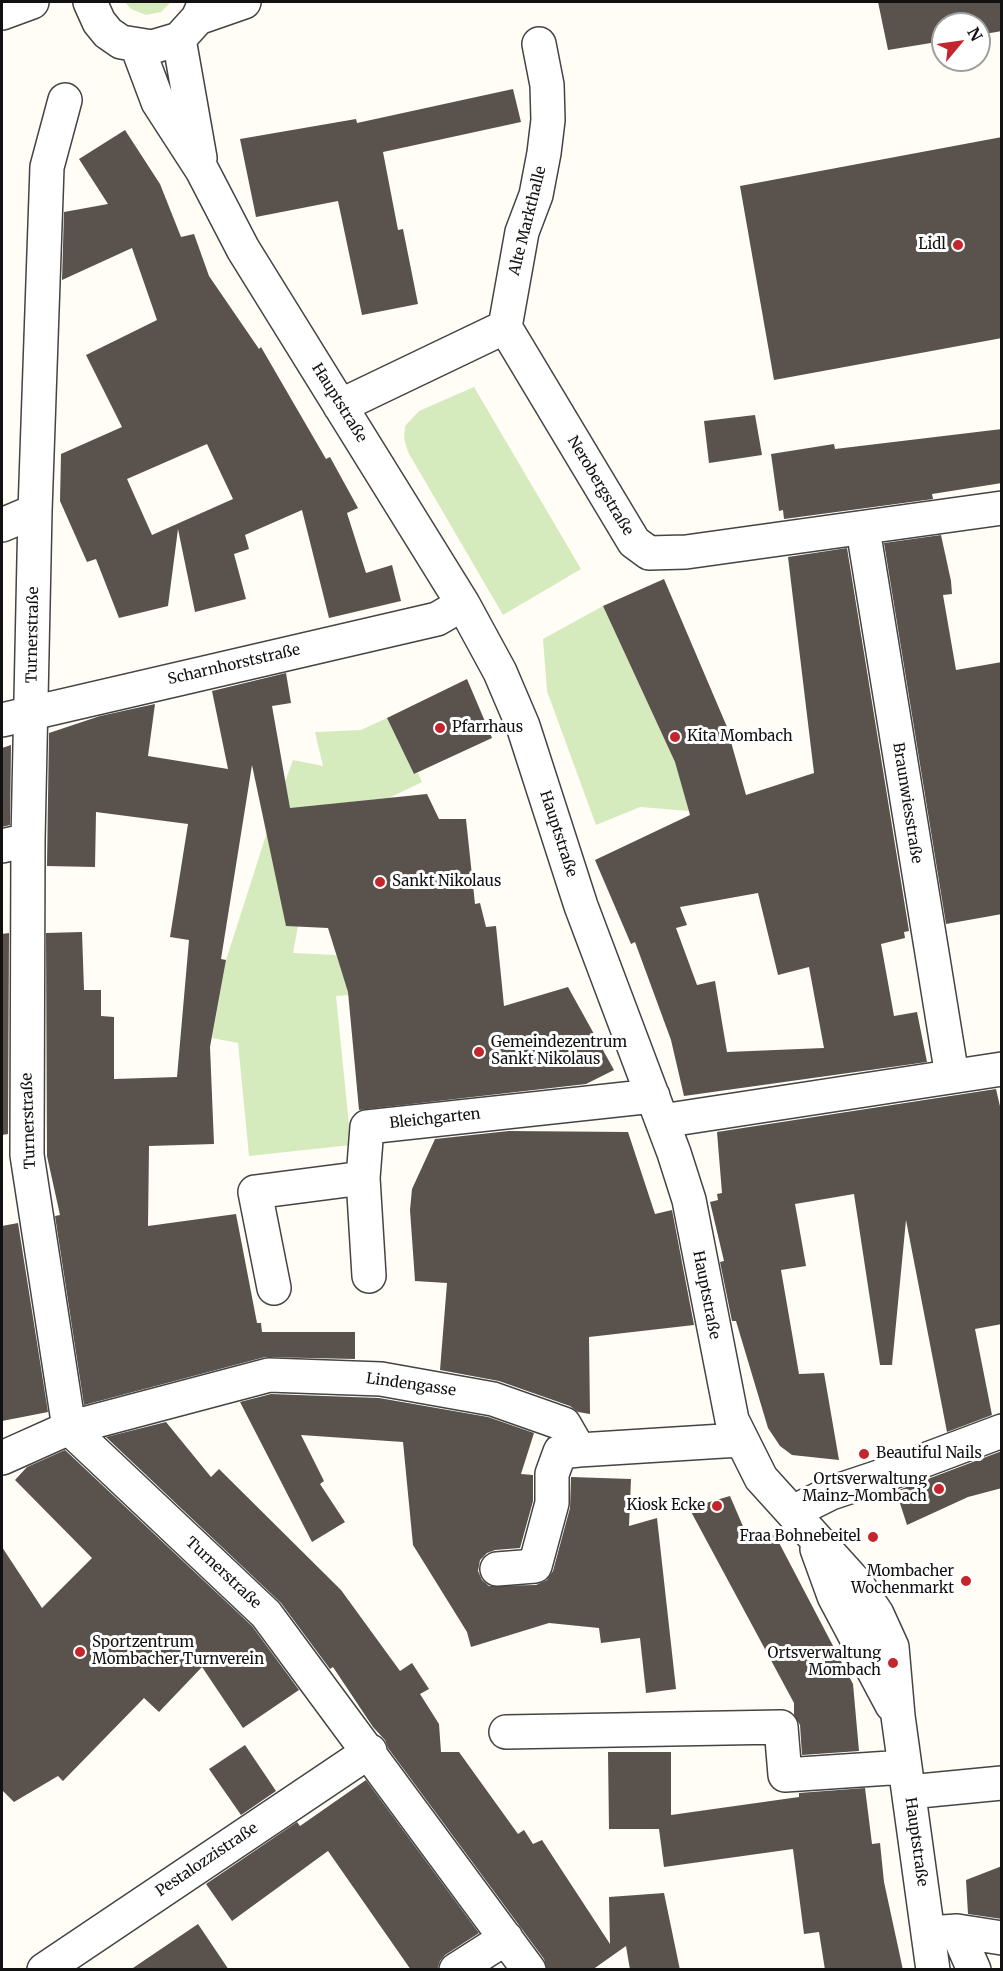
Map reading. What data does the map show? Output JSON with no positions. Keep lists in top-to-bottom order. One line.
{"streets":{"street":["Alte Markthalle","Hauptstraße","Nerobergstraße","Turnerstraße","Scharnhorststraße","Braunwiesstraße","Bleichgarten","Lindengasse","Pestalozzistraße"]},"crossings":[["Alte Markthalle","Nerobergstraße"],["Hauptstraße","Scharnhorststraße"],["Hauptstraße","Bleichgarten"],["Nerobergstraße","Braunwiesstraße"],["Turnerstraße","Scharnhorststraße"],["Turnerstraße","Lindengasse"],["Turnerstraße","Pestalozzistraße"]],"places":["Lidl","Pfarrhaus","Kita Mombach","Sankt Nikolaus","Gemeindezentrum Sankt Nikolaus","Beautiful Nails","Ortsverwaltung Mainz-Mombach","Kiosk Ecke","Fraa Bohnebeitel","Mombacher Wochenmarkt","Sportzentrum Mombacher Turnverein","Ortsverwaltung Mombach"],"north":"top right"}
